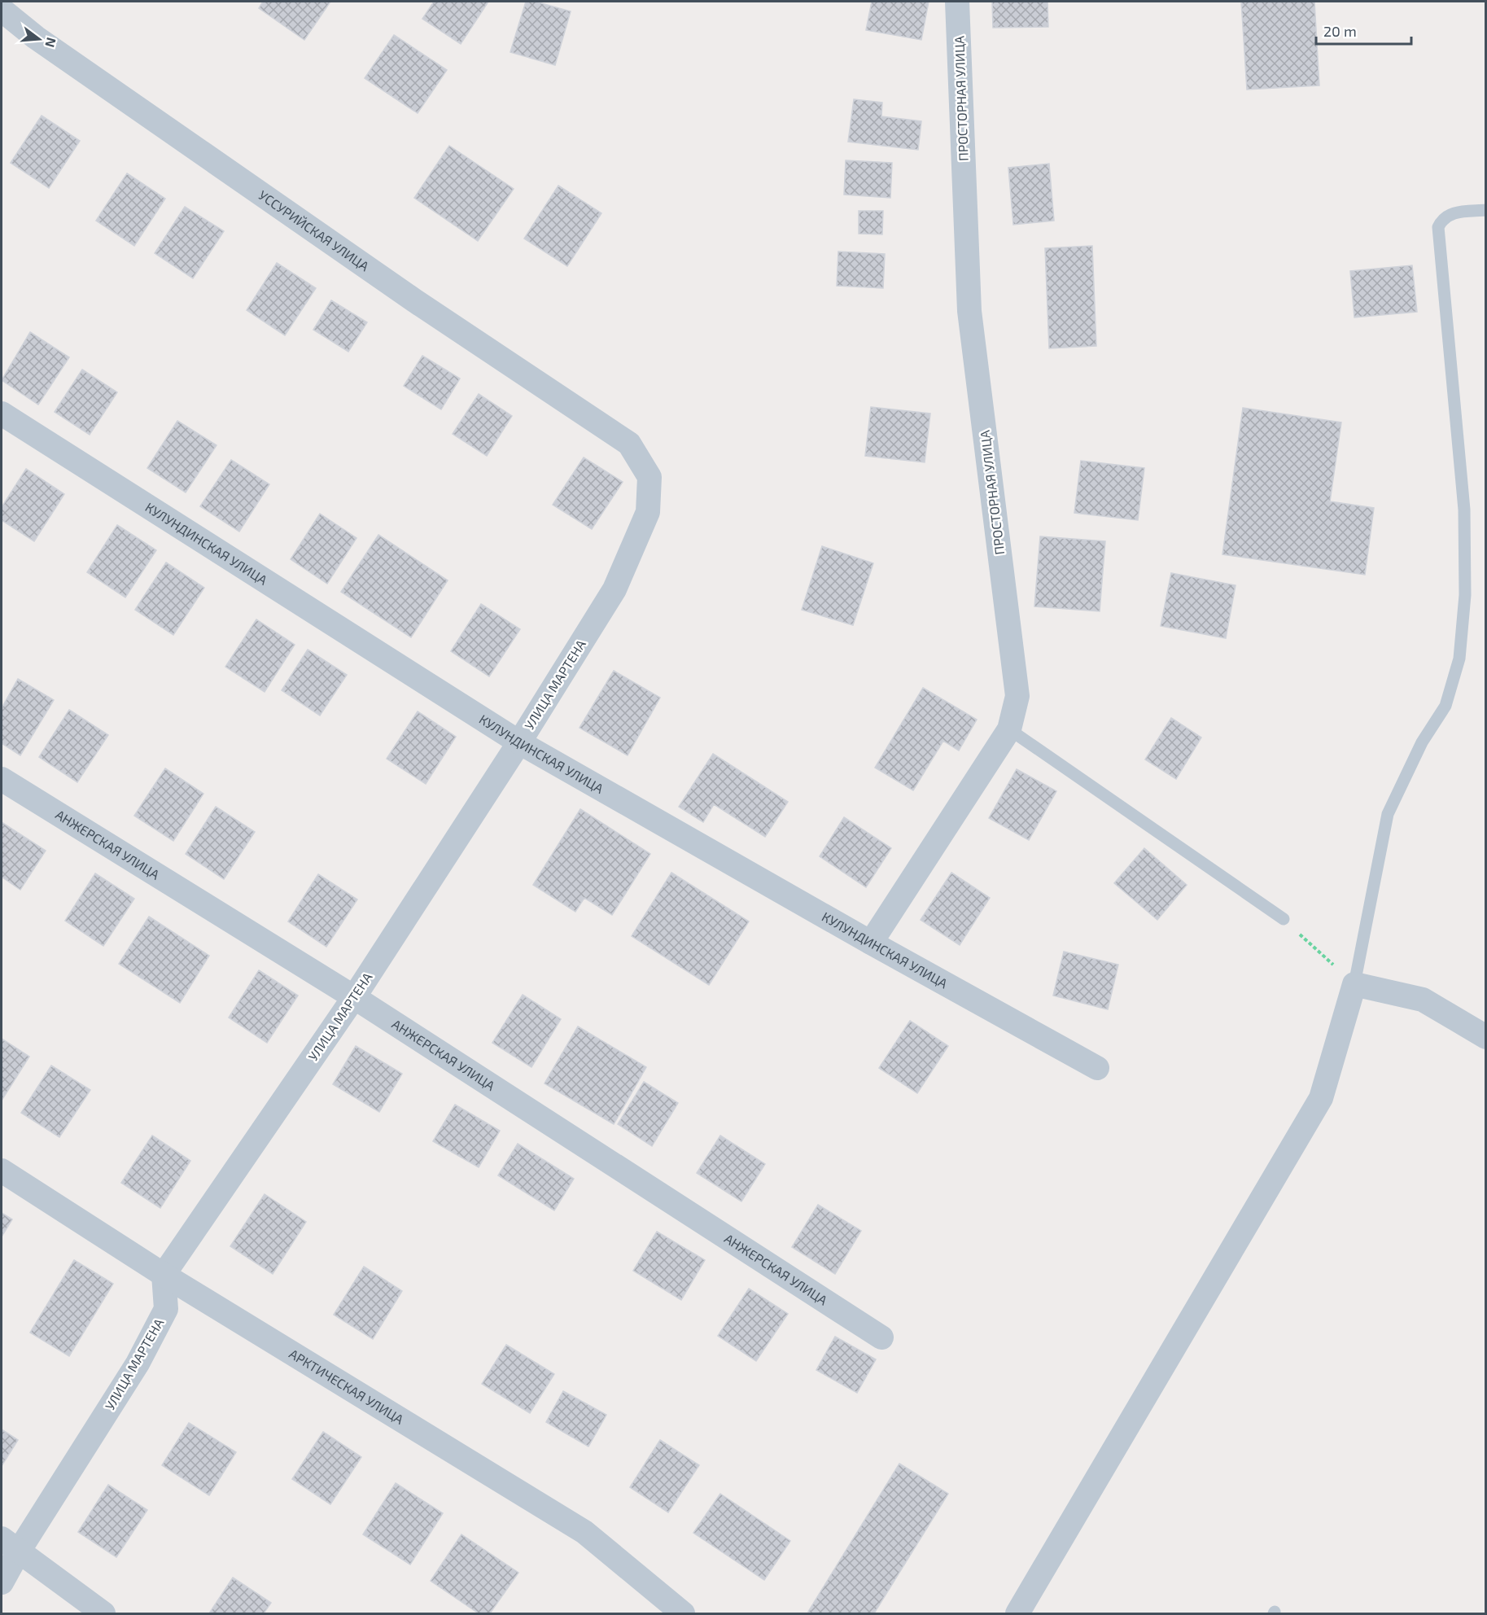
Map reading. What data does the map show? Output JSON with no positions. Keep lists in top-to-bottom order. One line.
{"streets":{"street":["ПРОСТОРНАЯ УЛИЦА","УССУРИЙСКАЯ УЛИЦА","КУЛУНДИНСКАЯ УЛИЦА","УЛИЦА МАРТЕНА","АНЖЕРСКАЯ УЛИЦА","АРКТИЧЕСКАЯ УЛИЦА"]},"crossings":[["ПРОСТОРНАЯ УЛИЦА","КУЛУНДИНСКАЯ УЛИЦА"],["УССУРИЙСКАЯ УЛИЦА","УЛИЦА МАРТЕНА"],["КУЛУНДИНСКАЯ УЛИЦА","УЛИЦА МАРТЕНА"],["УЛИЦА МАРТЕНА","АНЖЕРСКАЯ УЛИЦА"],["УЛИЦА МАРТЕНА","АРКТИЧЕСКАЯ УЛИЦА"]],"scale_bar":"20 m","north":"right"}
